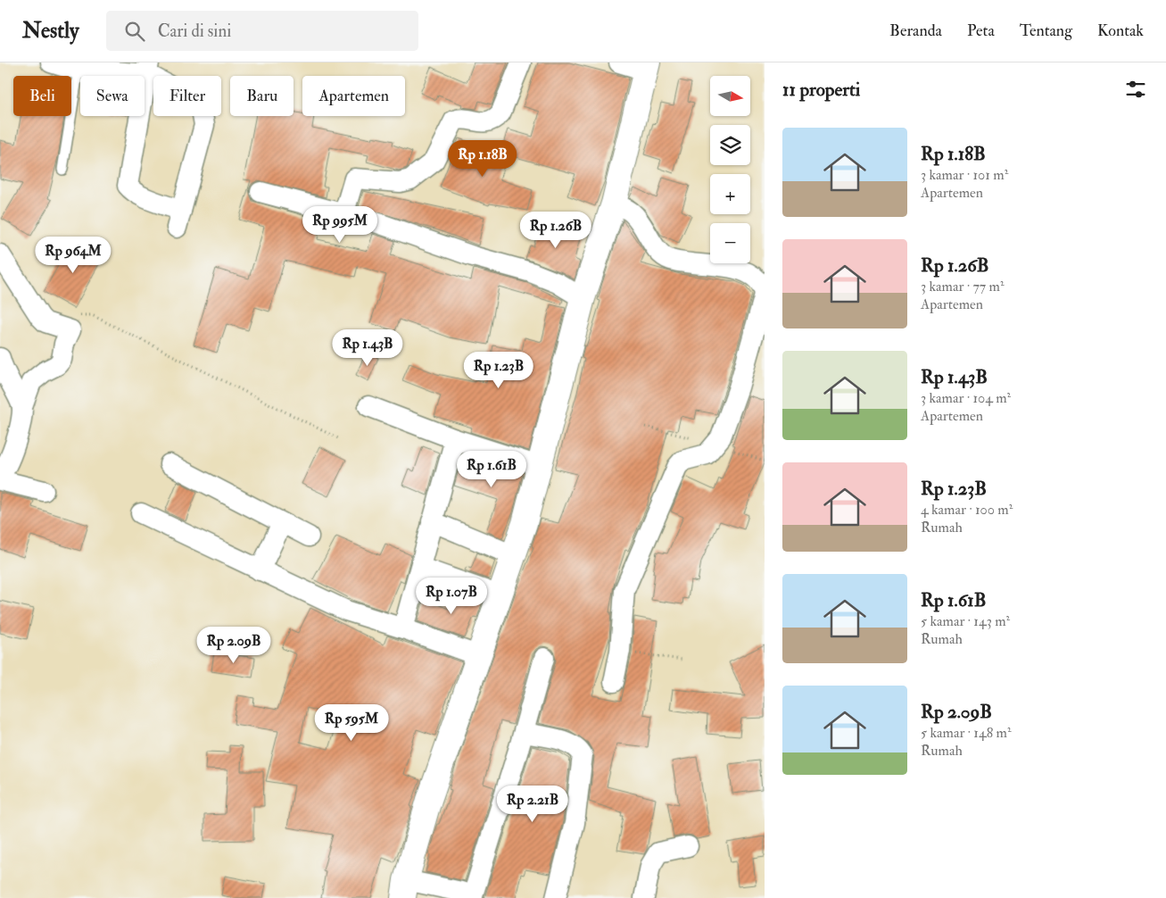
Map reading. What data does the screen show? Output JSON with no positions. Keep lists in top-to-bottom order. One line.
{"north":"right","page":{"header":"Nestly","search":"Cari di sini","nav":["Beranda","Peta","Tentang","Kontak"],"heading":"11 properti","map_buttons":["+","−"],"chip":["Beli","Sewa","Filter","Baru","Apartemen"],"list":[{"name":"Rp 1.18B","note":"3 kamar · 101 m² · Apartemen"},{"name":"Rp 1.26B","note":"3 kamar · 77 m² · Apartemen"},{"name":"Rp 1.43B","note":"3 kamar · 104 m² · Apartemen"},{"name":"Rp 1.23B","note":"4 kamar · 100 m² · Rumah"},{"name":"Rp 1.61B","note":"5 kamar · 143 m² · Rumah"},{"name":"Rp 2.09B","note":"5 kamar · 148 m² · Rumah"}],"price":["Rp 1.18B","Rp 995M","Rp 1.26B","Rp 964M","Rp 1.43B","Rp 1.23B","Rp 1.61B","Rp 1.07B","Rp 2.09B","Rp 595M","Rp 2.21B"]}}
